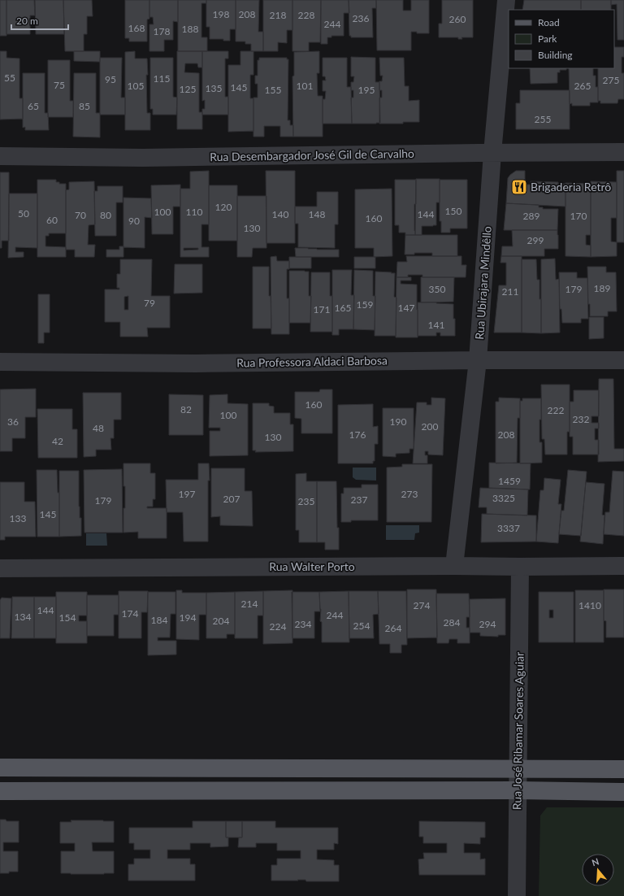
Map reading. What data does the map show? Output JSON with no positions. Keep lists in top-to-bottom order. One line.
{"streets":{"street":["Rua Desembargador José Gil de Carvalho","Rua Ubirajara Mindêllo","Rua Professora Aldaci Barbosa","Rua Walter Porto","Rua José Ribamar Soares Aguiar"]},"crossings":[["Rua Desembargador José Gil de Carvalho","Rua Ubirajara Mindêllo"],["Rua Ubirajara Mindêllo","Rua Professora Aldaci Barbosa"],["Rua Ubirajara Mindêllo","Rua Walter Porto"],["Rua Walter Porto","Rua José Ribamar Soares Aguiar"]],"places":{"restaurant":["Brigaderia Retrô"]},"house_numbers":["198","208","218","228","236","260","244","168","188","178","55","115","95","275","75","105","101","265","145","135","125","155","195","65","85","255","120","150","100","110","50","140","148","144","70","80","289","170","160","60","90","130","299","189","350","179","211","79","159","165","147","171","141","160","82","222","100","232","36","190","200","48","176","208","130","42","1459","197","273","3325","207","237","179","235","145","133","3337","214","274","1410","144","174","244","134","154","194","184","204","284","234","294","254","224","264"],"legend":["Road","Park","Building"],"scale_bar":"20 m","north":"top"}
